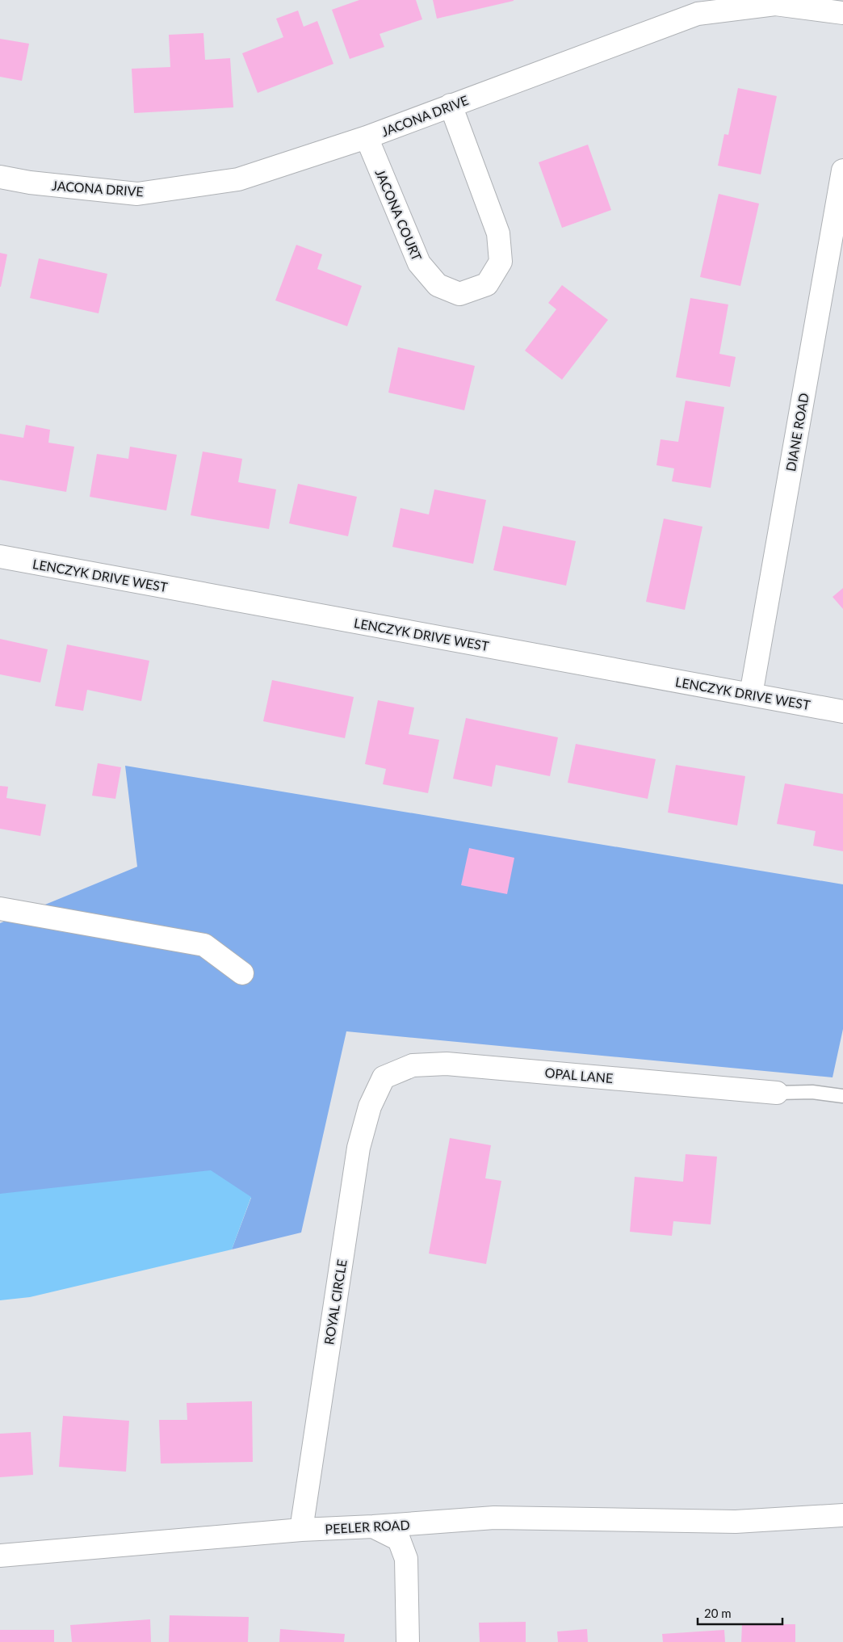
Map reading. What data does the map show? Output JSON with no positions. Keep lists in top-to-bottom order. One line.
{"streets":{"street":["JACONA DRIVE","JACONA COURT","DIANE ROAD","LENCZYK DRIVE WEST","OPAL LANE","ROYAL CIRCLE","PEELER ROAD"]},"crossings":[["JACONA DRIVE","JACONA COURT"],["DIANE ROAD","LENCZYK DRIVE WEST"],["OPAL LANE","ROYAL CIRCLE"],["ROYAL CIRCLE","PEELER ROAD"]],"scale_bar":"20 m"}
